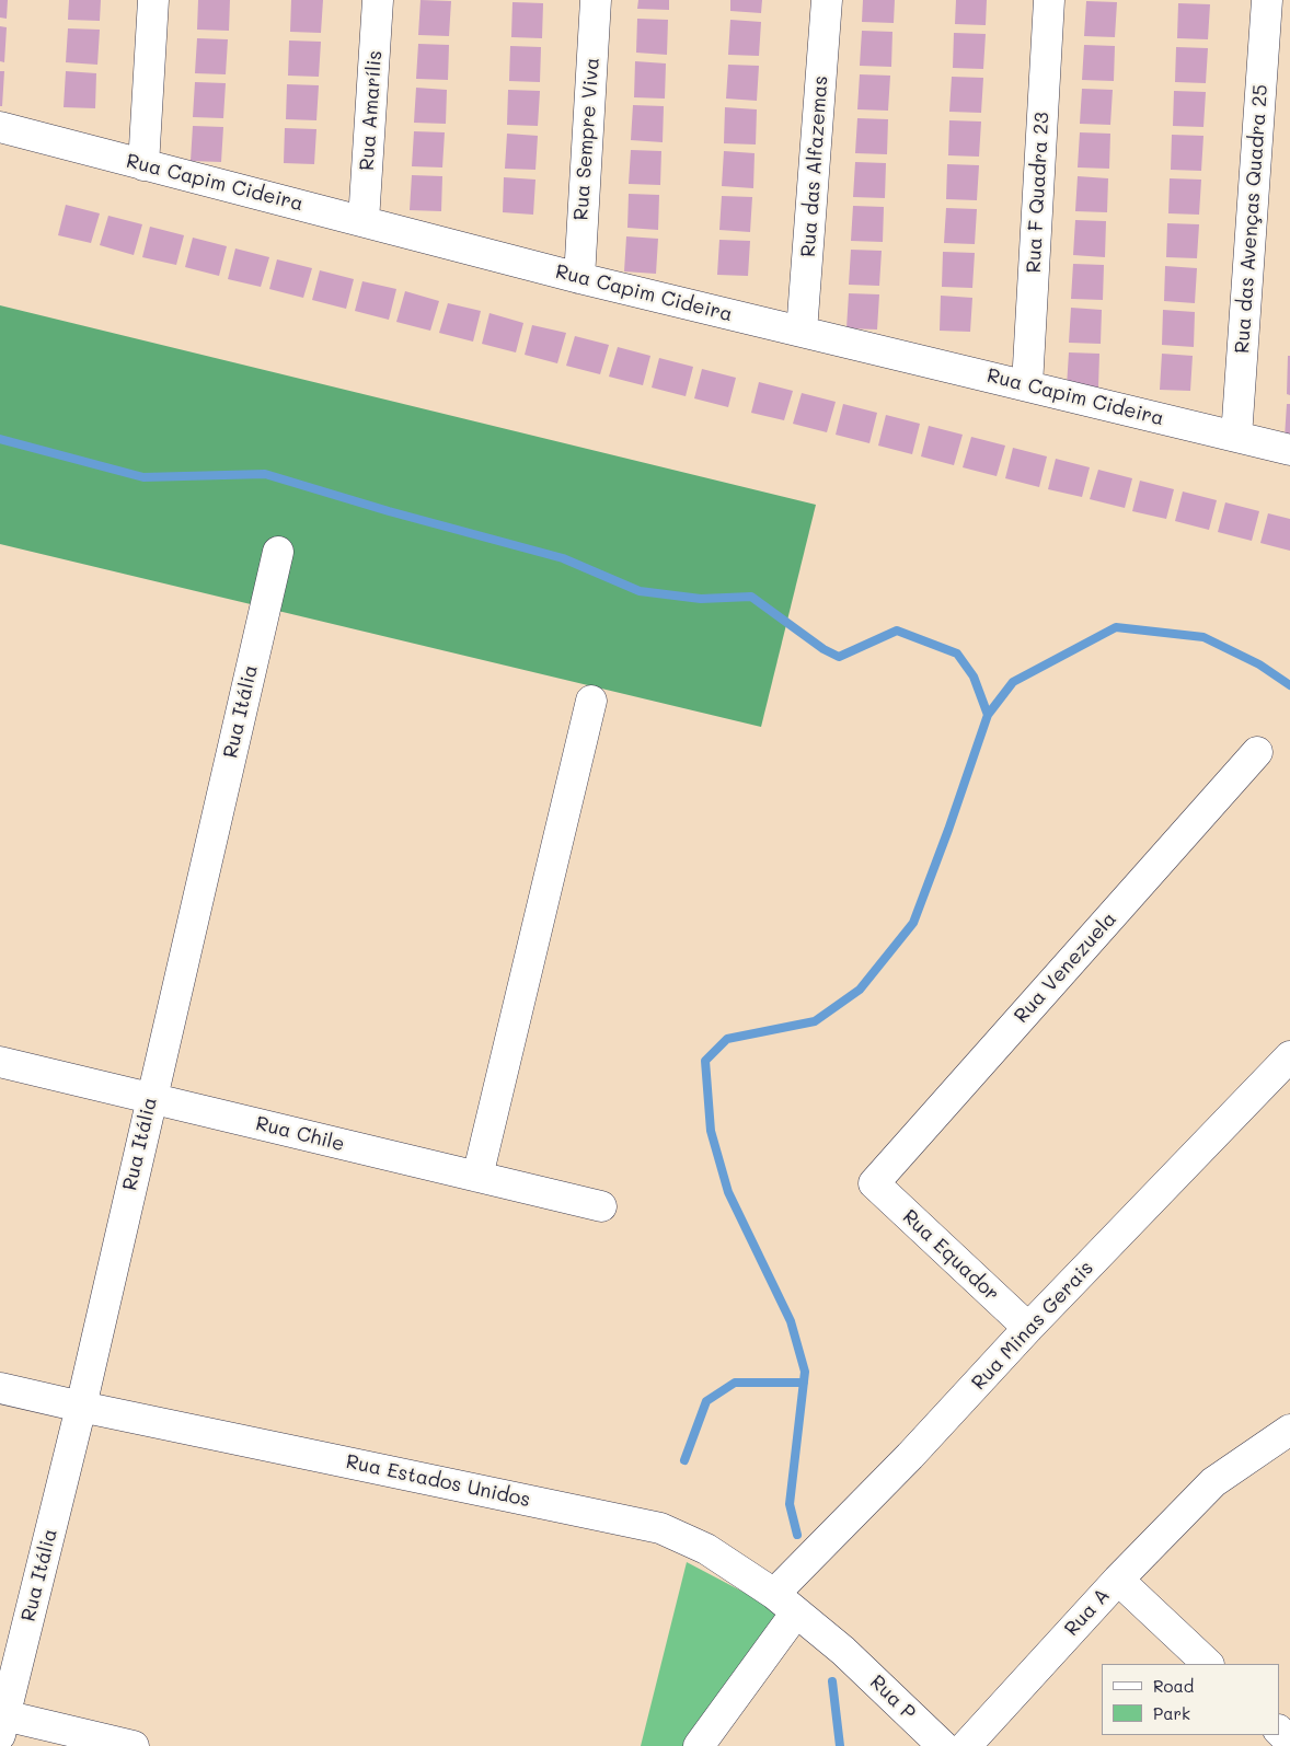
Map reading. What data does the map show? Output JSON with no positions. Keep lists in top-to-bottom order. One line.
{"streets":{"street":["Rua Amarílis","Rua Sempre Viva","Rua das Alfazemas","Rua Capim Cideira","Rua F Quadra 23","Rua das Avenças Quadra 25","Rua Itália","Rua Venezuela","Rua Chile","Rua Equador","Rua Minas Gerais","Rua Estados Unidos","Rua A","Rua P"]},"crossings":[["Rua Amarílis","Rua Capim Cideira"],["Rua Sempre Viva","Rua Capim Cideira"],["Rua das Alfazemas","Rua Capim Cideira"],["Rua Capim Cideira","Rua F Quadra 23"],["Rua Capim Cideira","Rua das Avenças Quadra 25"],["Rua Itália","Rua Chile"],["Rua Itália","Rua Estados Unidos"],["Rua Venezuela","Rua Equador"],["Rua Equador","Rua Minas Gerais"],["Rua Minas Gerais","Rua Estados Unidos"],["Rua Estados Unidos","Rua P"]],"legend":["Road","Park"]}
